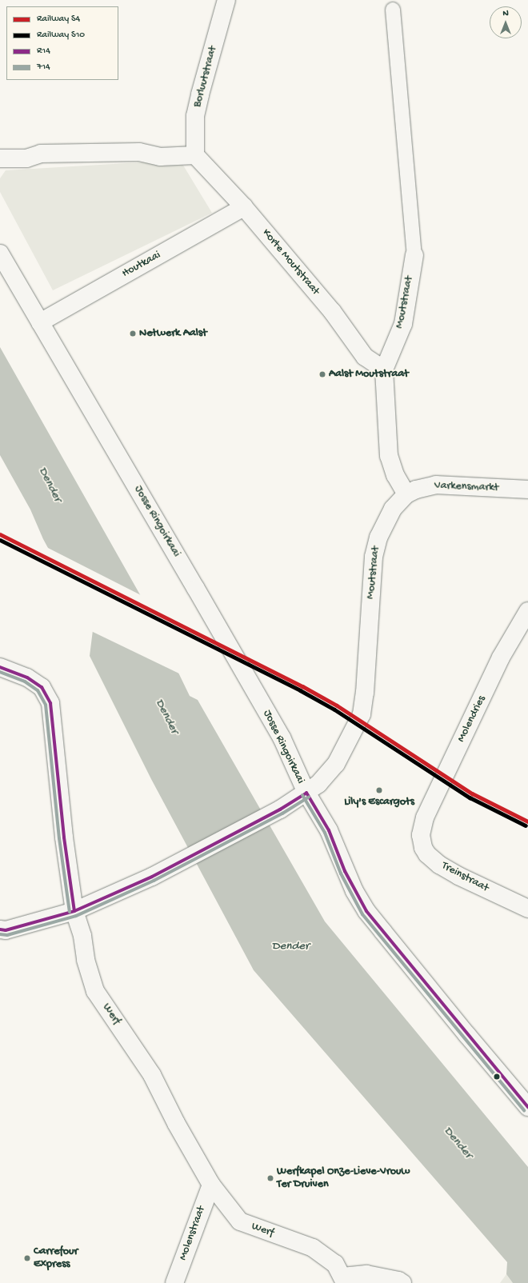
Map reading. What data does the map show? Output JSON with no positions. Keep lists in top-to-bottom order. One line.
{"streets":{"street":["Borluutstraat","Korte Moutstraat","Houtkaai","Moutstraat","Varkensmarkt","Josse Ringoirkaai","Molendries","Treinstraat","Werf","Molenstraat"]},"crossings":[["Borluutstraat","Korte Moutstraat"],["Korte Moutstraat","Houtkaai"],["Korte Moutstraat","Moutstraat"],["Houtkaai","Josse Ringoirkaai"],["Moutstraat","Varkensmarkt"],["Moutstraat","Josse Ringoirkaai"],["Molendries","Treinstraat"],["Werf","Molenstraat"]],"water":["Dender"],"places":["Netwerk Aalst","Aalst Moutstraat","Lily's Escargots","Werfkapel Onze-Lieve-Vrouw Ter Druiven","Carrefour Express"],"lines":["rail line S4","rail line S10","transit line R14","transit line 714"],"legend":["Railway S4","Railway S10","R14","714"],"north":"top"}
